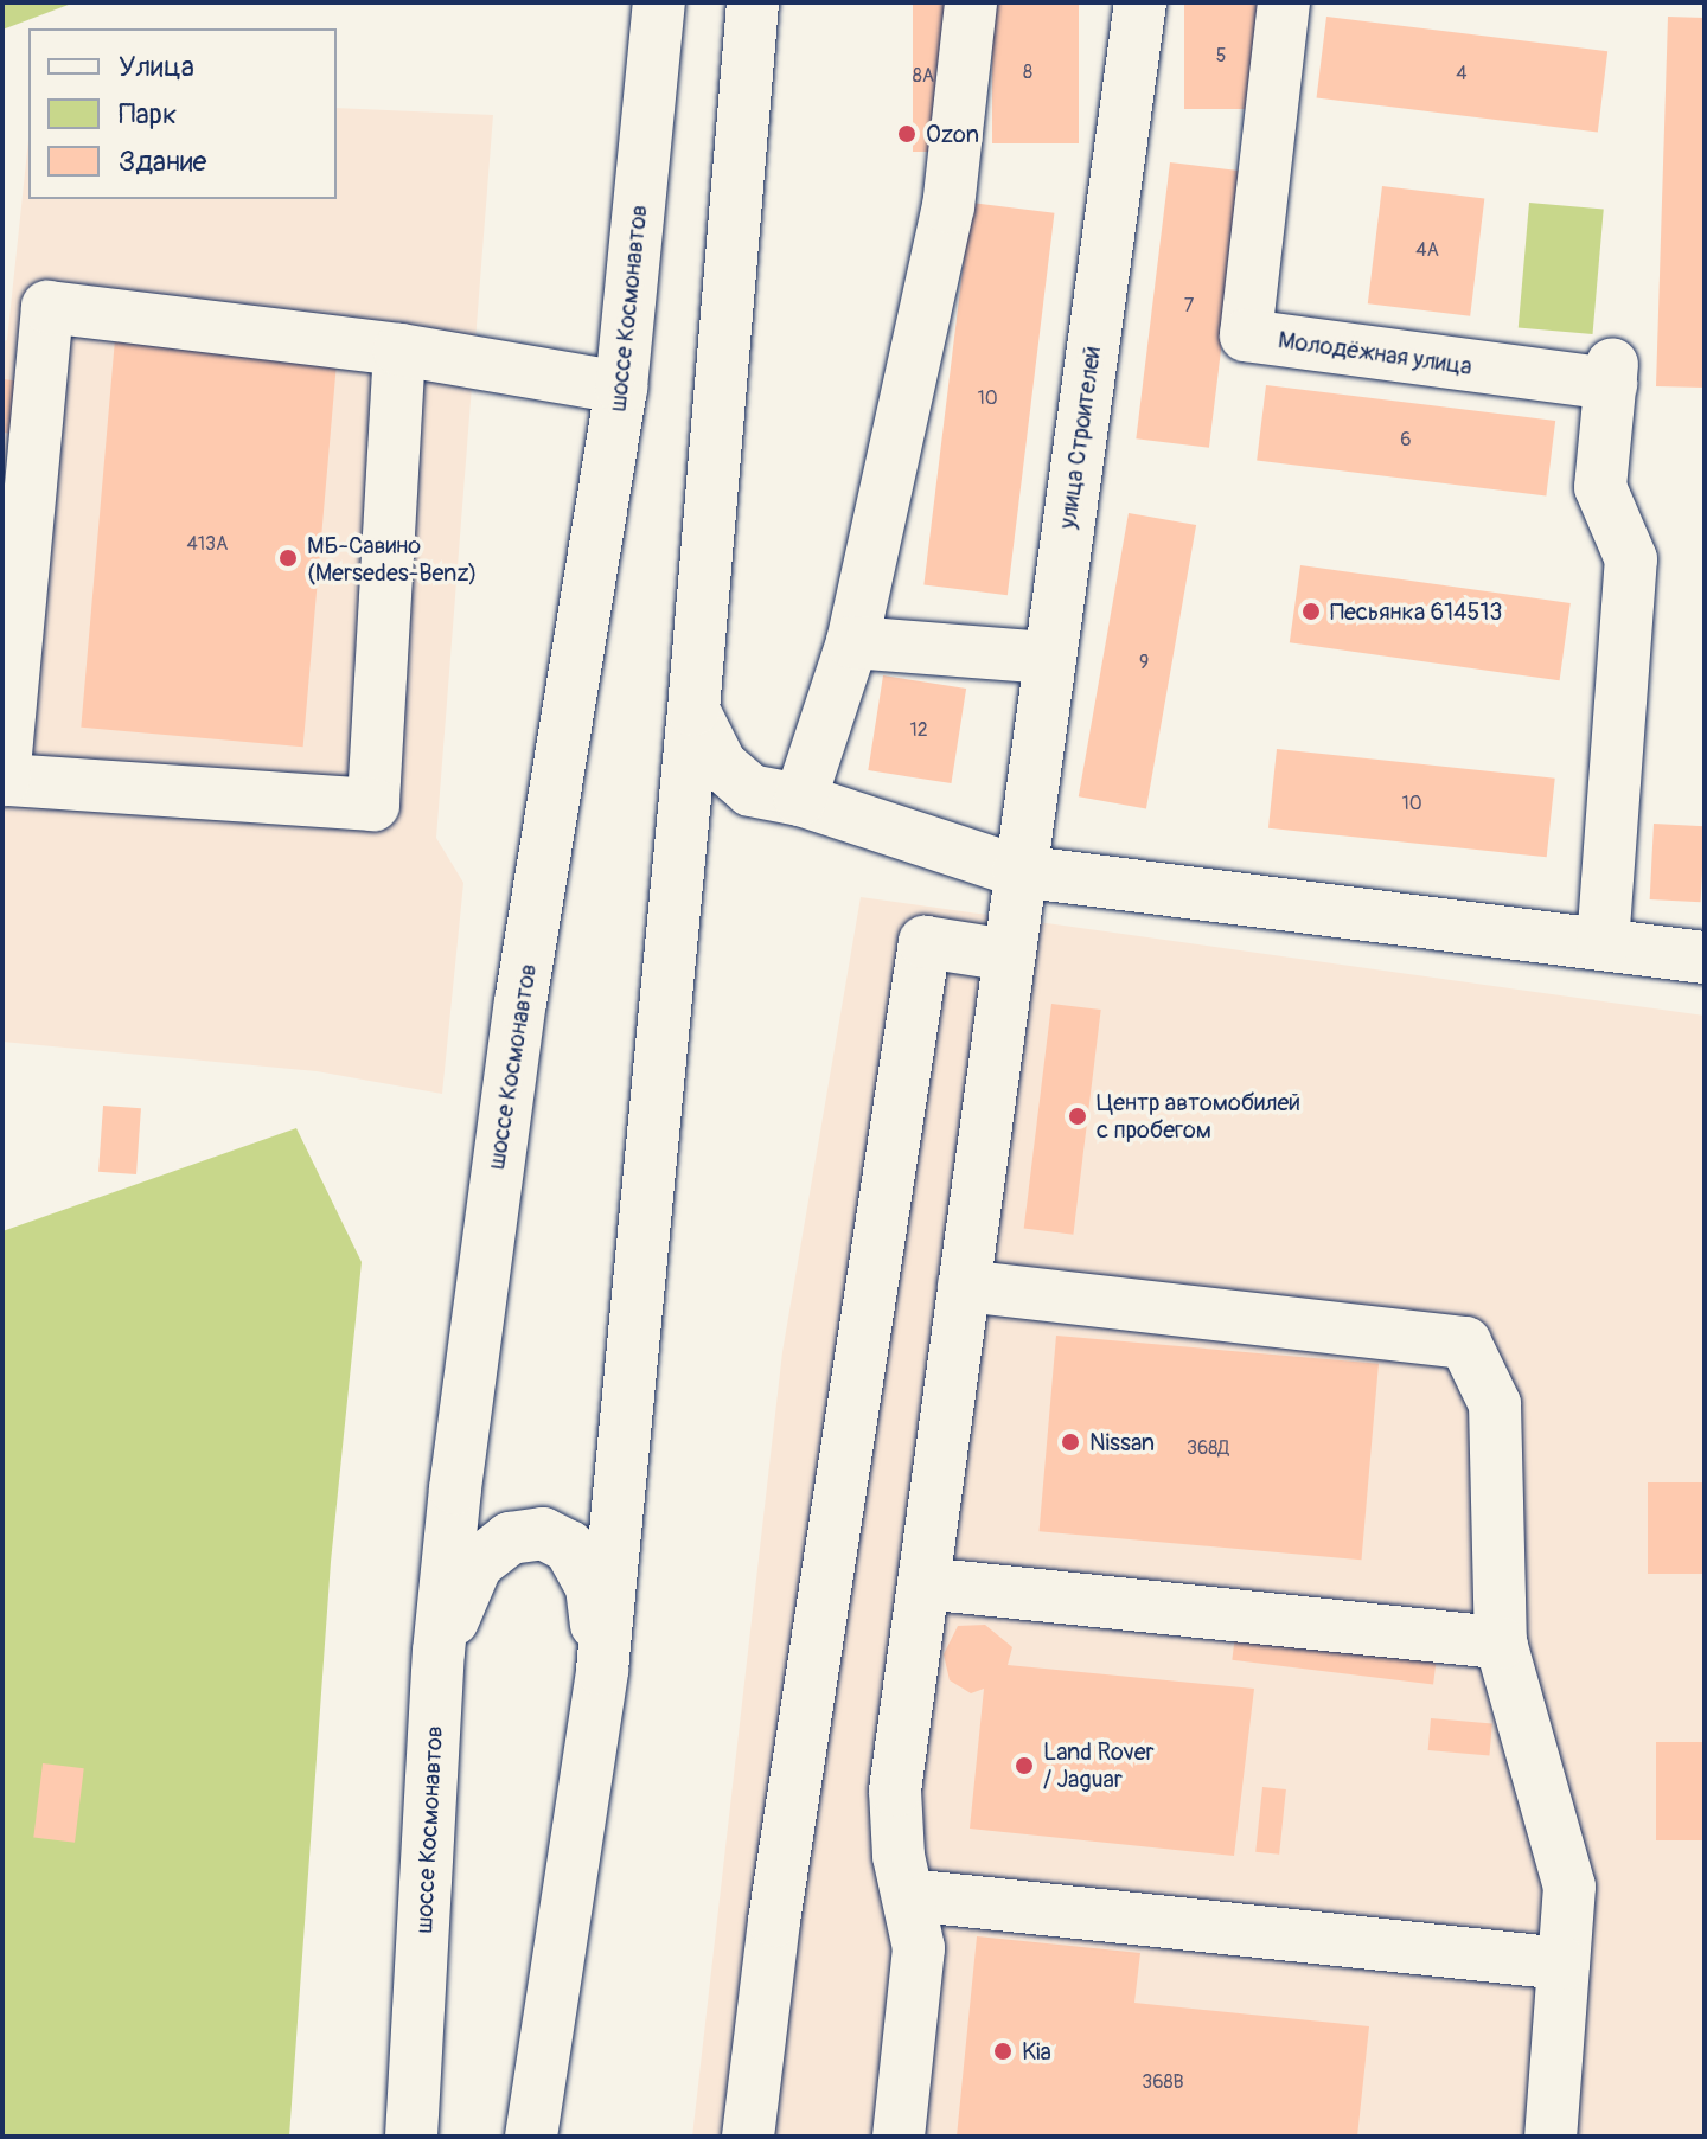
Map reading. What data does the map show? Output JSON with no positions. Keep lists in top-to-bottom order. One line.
{"streets":{"main road":["шоссе Космонавтов","Молодёжная улица","улица Строителей"]},"places":["Ozon","МБ-Савино (Mersedes-Benz)","Песьянка 614513","Центр автомобилей с пробегом","Nissan","Land Rover / Jaguar","Kia"],"house_numbers":["5","8","4","8А","4А","7","10","6","413А","9","12","10","368Д","368В"],"legend":["Улица","Парк","Здание"]}
